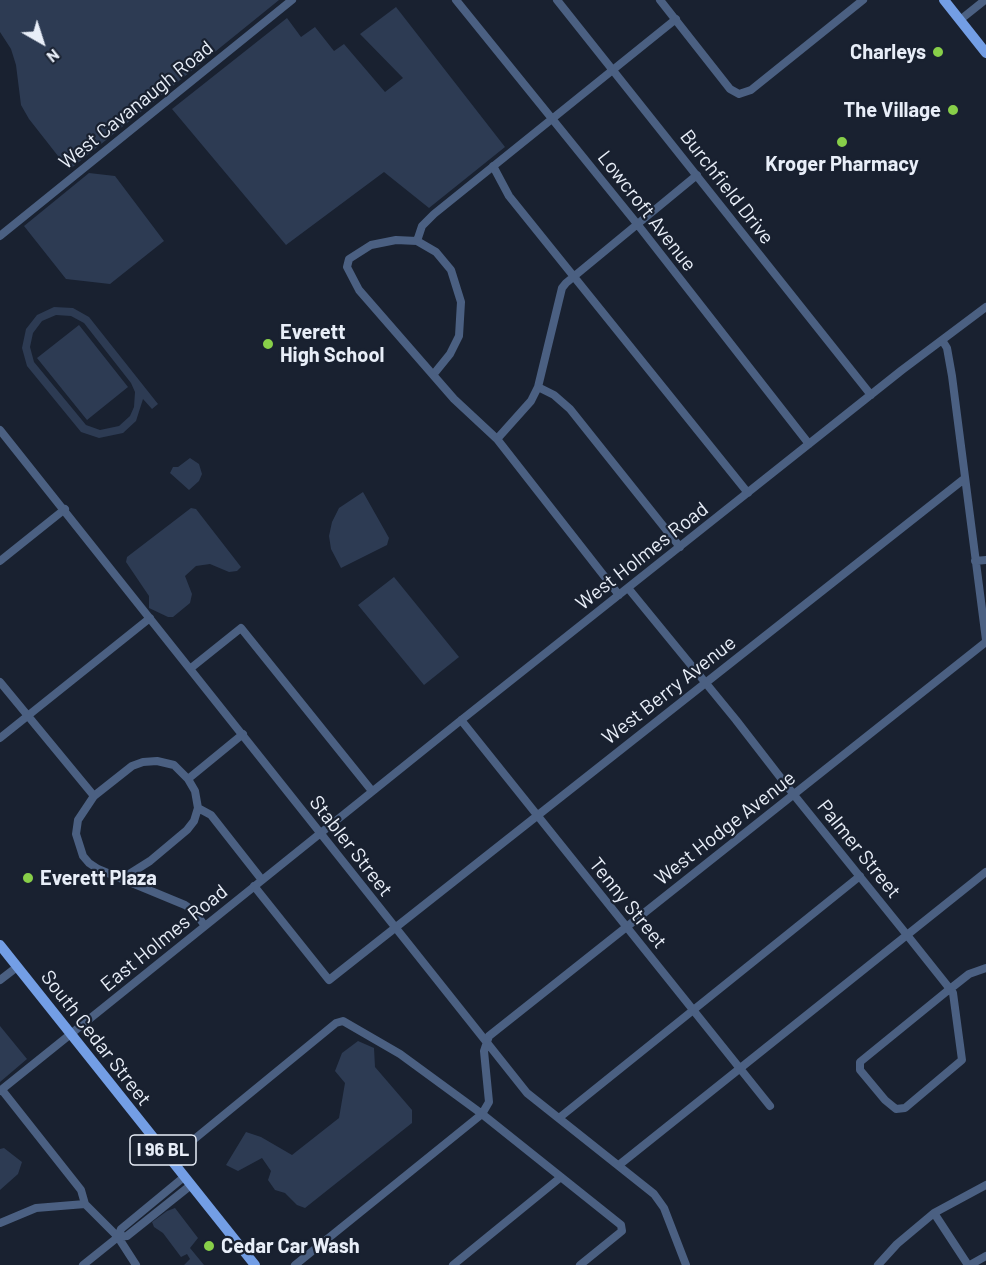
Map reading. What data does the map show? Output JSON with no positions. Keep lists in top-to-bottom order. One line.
{"streets":{"main road":["South Cedar Street","I 96 BL"],"street":["West Cavanaugh Road","Burchfield Drive","Lowcroft Avenue","West Holmes Road","West Berry Avenue","West Hodge Avenue","Stabler Street","Palmer Street","Tenny Street","East Holmes Road"]},"crossings":[["Burchfield Drive","West Holmes Road"],["Lowcroft Avenue","West Holmes Road"],["West Holmes Road","Stabler Street"],["West Holmes Road","Palmer Street"],["West Holmes Road","Tenny Street"],["West Holmes Road","East Holmes Road"],["West Berry Avenue","Stabler Street"],["West Berry Avenue","Palmer Street"],["West Berry Avenue","Tenny Street"],["West Berry Avenue","East Holmes Road"],["West Hodge Avenue","Stabler Street"],["West Hodge Avenue","Palmer Street"],["West Hodge Avenue","Tenny Street"],["Stabler Street","East Holmes Road"],["East Holmes Road","South Cedar Street"]],"places":["Charleys","The Village","Kroger Pharmacy","Everett High School","Everett Plaza","Cedar Car Wash"],"north":"bottom right"}
